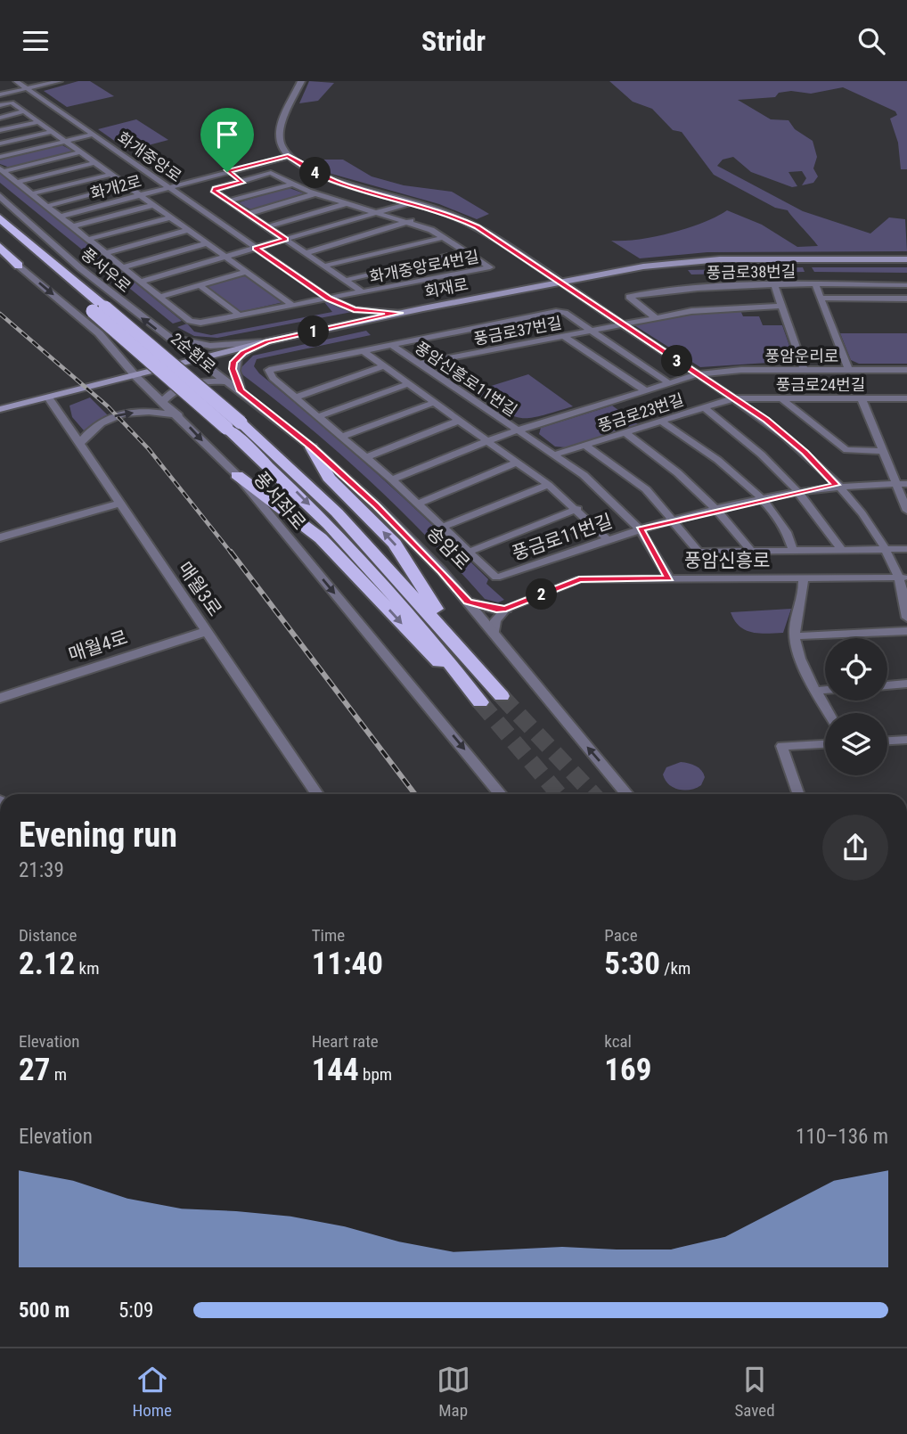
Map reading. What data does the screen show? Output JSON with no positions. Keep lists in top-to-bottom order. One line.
{"streets":{"highway":["2순환로"],"main road":["회재로"],"street":["화개중앙로","화개2로","화개중앙로4번길","풍서우로","풍금로38번길","풍금로37번길","풍암운리로","풍암신흥로11번길","풍금로24번길","풍금로23번길","풍서좌로","풍금로11번길","송암로","풍암신흥로","매월3로","매월4로"]},"crossings":[["화개중앙로","화개2로"],["화개중앙로","화개중앙로4번길"],["화개중앙로","회재로"],["화개2로","화개중앙로4번길"],["풍서우로","회재로"],["풍서우로","송암로"],["풍금로38번길","풍금로37번길"],["회재로","풍서좌로"],["회재로","송암로"],["회재로","매월3로"],["풍금로37번길","풍암신흥로11번길"],["2순환로","풍서좌로"],["풍암운리로","풍암신흥로11번길"],["풍암신흥로11번길","풍금로23번길"],["풍암신흥로11번길","풍금로11번길"],["풍암신흥로11번길","풍암신흥로"],["풍금로24번길","풍금로23번길"],["매월3로","매월4로"]],"one_way":["풍서좌로"],"page":{"header":"Stridr","pins":["4","1","3","2"],"heading":["Evening run","21:39"],"stats":[["Distance","2.12 km"],["Time","11:40"],["Pace","5:30 /km"],["Elevation","27 m"],["Heart rate","144 bpm"],["kcal","169"]],"chart":["Elevation","110–136 m"],"list":[{"name":"500 m","note":"5:09"}],"tabs":["Home","Map","Saved"]}}
